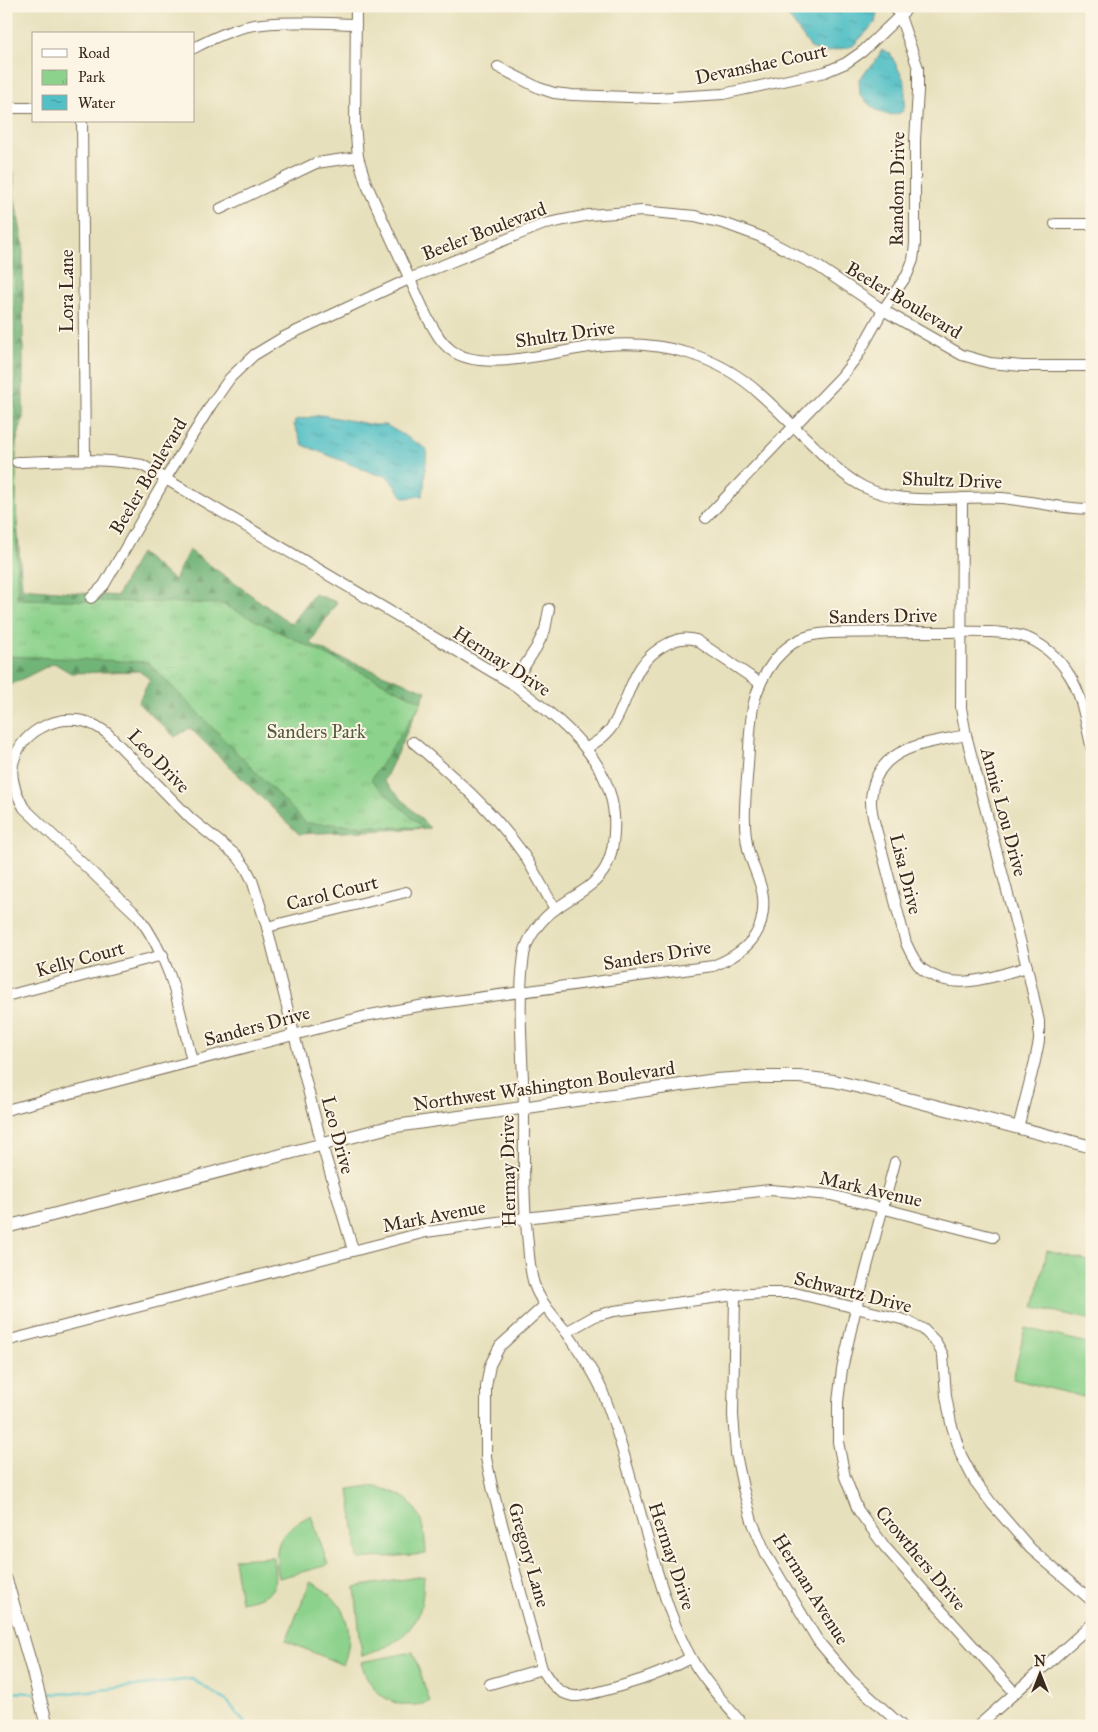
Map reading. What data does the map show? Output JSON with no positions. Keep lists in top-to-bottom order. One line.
{"streets":{"main road":["Northwest Washington Boulevard"],"street":["Devanshae Court","Random Drive","Beeler Boulevard","Lora Lane","Shultz Drive","Sanders Drive","Hermay Drive","Leo Drive","Annie Lou Drive","Lisa Drive","Carol Court","Kelly Court","Mark Avenue","Schwartz Drive","Gregory Lane","Crowthers Drive","Herman Avenue"]},"crossings":[["Devanshae Court","Random Drive"],["Random Drive","Beeler Boulevard"],["Random Drive","Shultz Drive"],["Beeler Boulevard","Shultz Drive"],["Beeler Boulevard","Hermay Drive"],["Lora Lane","Hermay Drive"],["Shultz Drive","Annie Lou Drive"],["Sanders Drive","Hermay Drive"],["Sanders Drive","Leo Drive"],["Sanders Drive","Annie Lou Drive"],["Hermay Drive","Northwest Washington Boulevard"],["Hermay Drive","Mark Avenue"],["Hermay Drive","Schwartz Drive"],["Hermay Drive","Gregory Lane"],["Leo Drive","Carol Court"],["Leo Drive","Kelly Court"],["Leo Drive","Northwest Washington Boulevard"],["Leo Drive","Mark Avenue"],["Annie Lou Drive","Lisa Drive"],["Annie Lou Drive","Northwest Washington Boulevard"],["Mark Avenue","Crowthers Drive"],["Schwartz Drive","Crowthers Drive"],["Schwartz Drive","Herman Avenue"]],"parks":["Sanders Park"],"legend":["Road","Park","Water"],"north":"top"}
